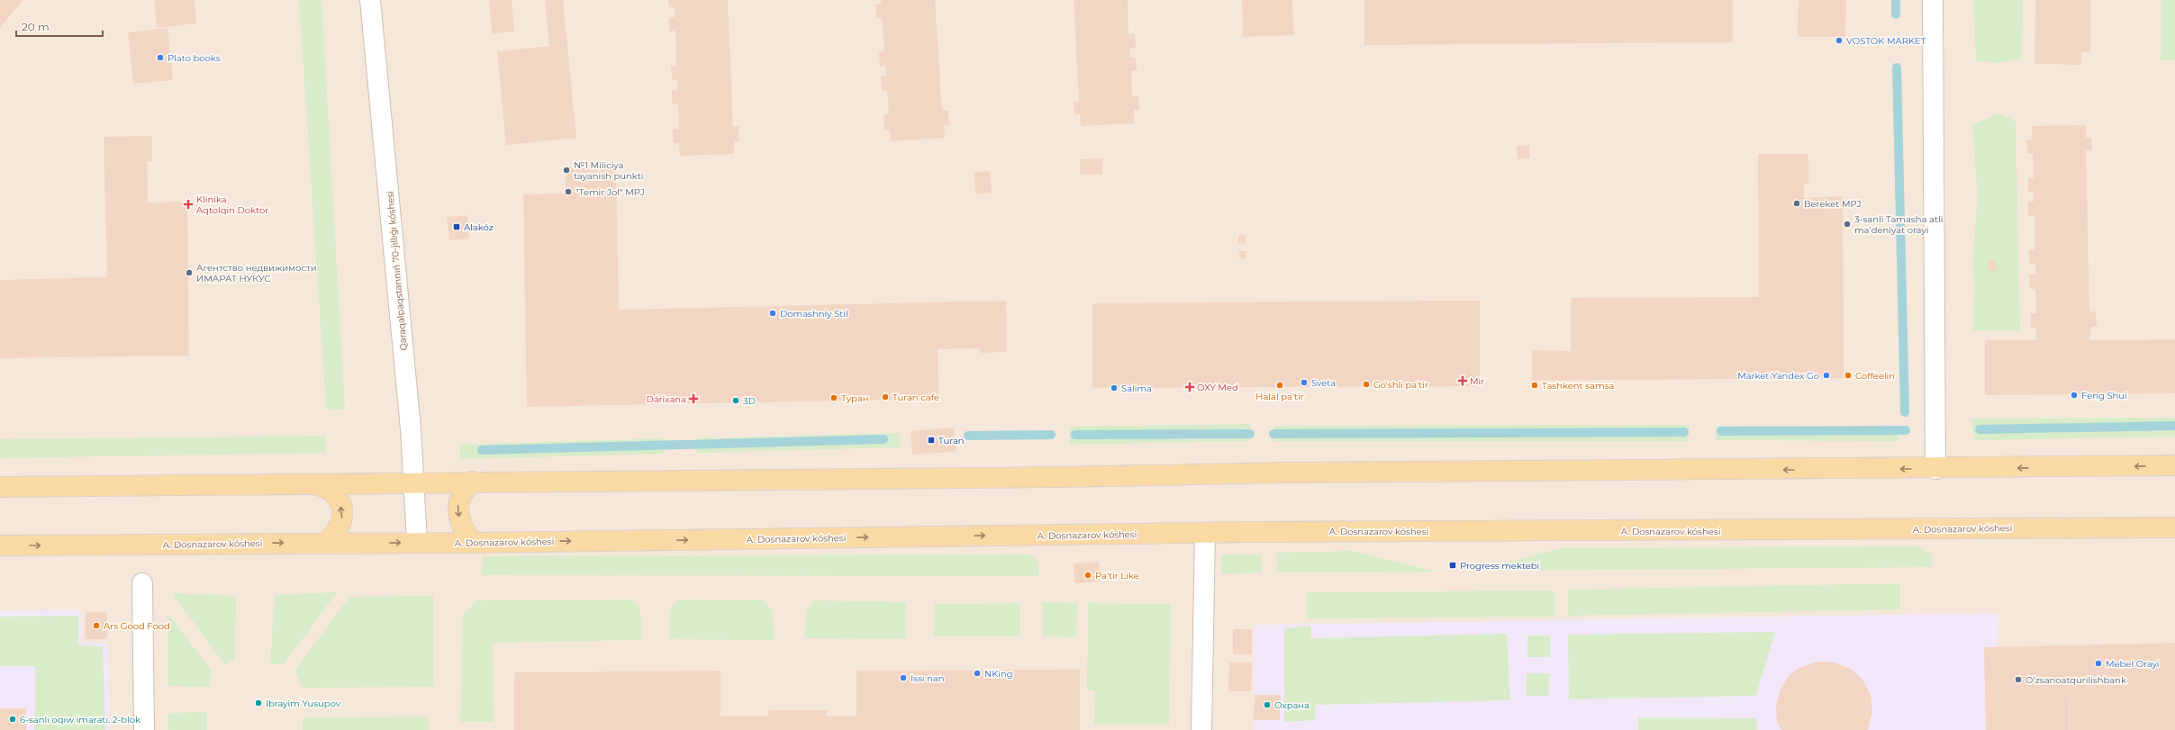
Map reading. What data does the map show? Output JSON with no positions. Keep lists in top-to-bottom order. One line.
{"streets":{"main road":["A. Dosnazarov kóshesi"],"street":["Qaraqalpaqstannıń 70-jıllıǵı kóshesi"]},"crossings":[["Qaraqalpaqstannıń 70-jıllıǵı kóshesi","A. Dosnazarov kóshesi"]],"places":{"other":["VOSTOK MARKET","Plato books","№1 Miliciya tayanish punkti","\"Temir Jol\" MPJ","Bereket MPJ","3-sanli Tamasha atli maʻdeniyat orayi","Агентство недвижимости ИМАРАТ НУКУС","Domashniy Stil","Market Yandex Go","Coffeelin","Sveta","Go'shli pa'tir","Halal pa'tir","Tashkent samsa","Salima","Feng Shui","Turan cafe","Туран","3D","Pa'tir Like","Ars Good Food","Mebel Orayi","NKing","Issı nan","Oʻzsanoatqurilishbank","Ibrayim Yusupov","Охрана","6-sanlı oqıw imaratı. 2-blok"],"health":["Klinika Aqtolqin Doktor","Mir","OXY Med","Dárixana"],"transit":["Alakóz","Turan","Progress mektebi"]},"scale_bar":"20 m"}
